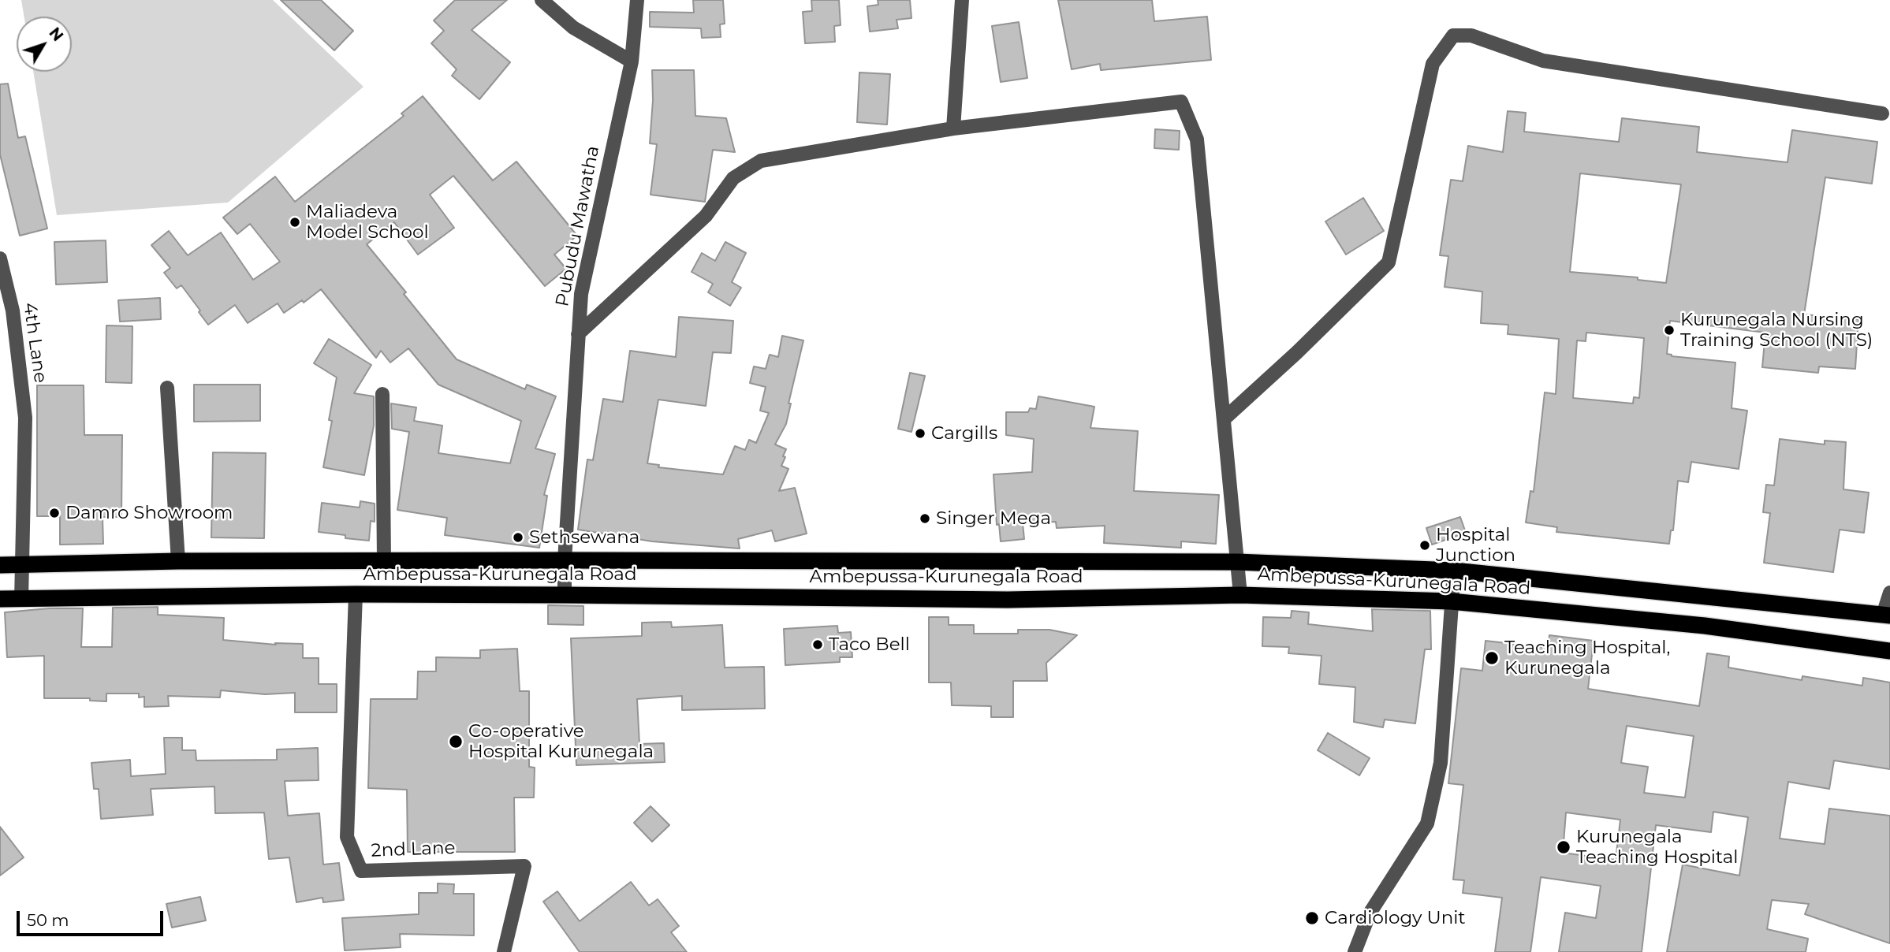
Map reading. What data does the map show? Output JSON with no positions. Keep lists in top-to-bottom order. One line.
{"streets":{"highway":["Ambepussa-Kurunegala Road"],"street":["Pubudu Mawatha","4th Lane","2nd Lane"]},"crossings":[["Pubudu Mawatha","Ambepussa-Kurunegala Road"],["4th Lane","Ambepussa-Kurunegala Road"],["Ambepussa-Kurunegala Road","2nd Lane"]],"places":["Maliadeva Model School","Kurunegala Nursing Training School (NTS)","Cargills","Damro Showroom","Singer Mega","Sethsewana","Hospital Junction","Taco Bell","Teaching Hospital, Kurunegala","Co-operative Hospital Kurunegala","Kurunegala Teaching Hospital","Cardiology Unit"],"scale_bar":"50 m","north":"top right"}
